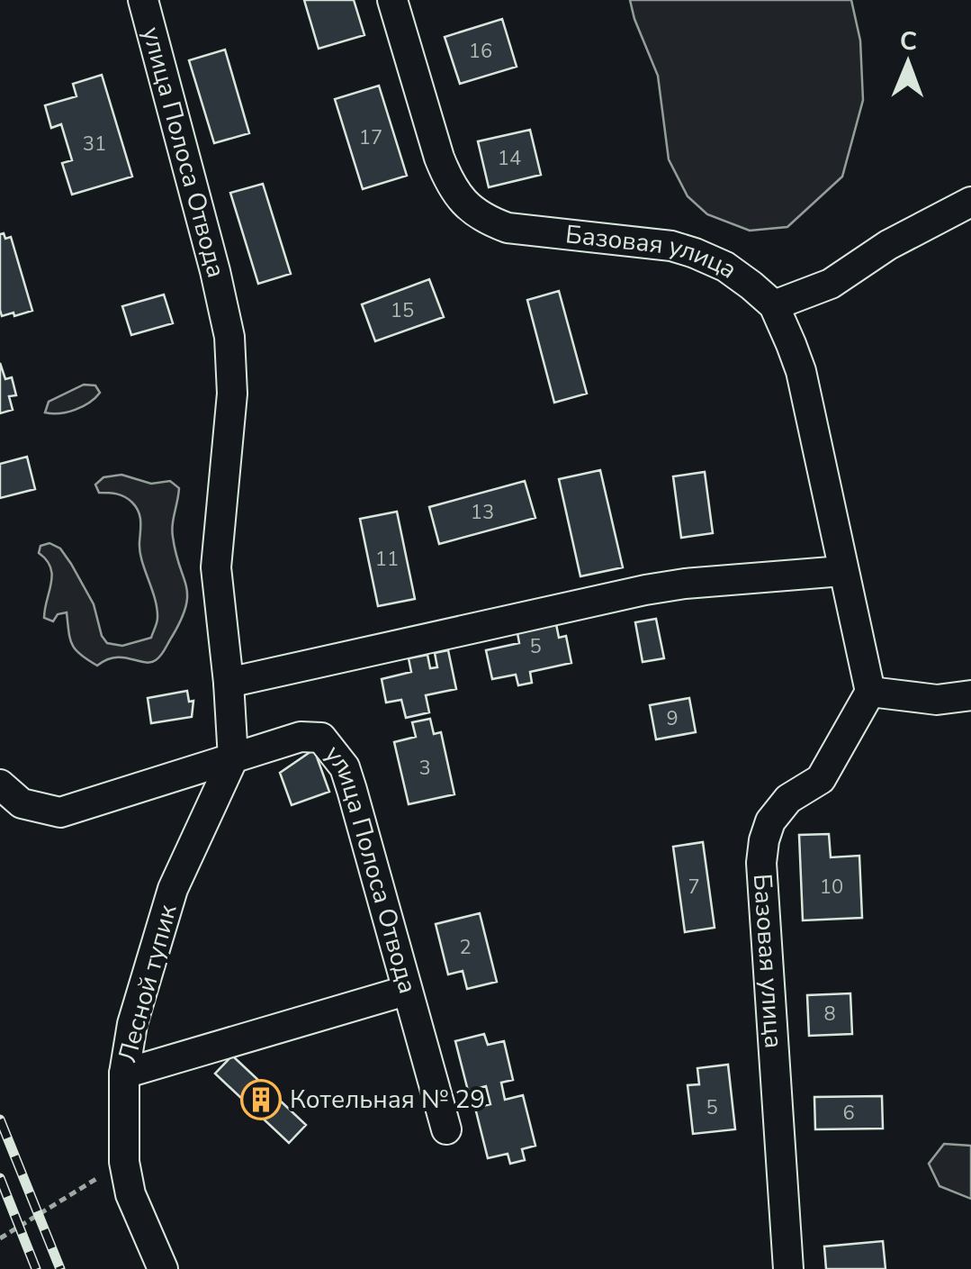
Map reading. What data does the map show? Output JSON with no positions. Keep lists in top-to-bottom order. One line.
{"streets":{"street":["улица Полоса Отвода","Базовая улица","Лесной тупик"]},"crossings":[["улица Полоса Отвода","Лесной тупик"]],"places":{"building":["Котельная № 29"]},"house_numbers":["16","17","31","14","15","13","11","5","9","3","7","10","2","8","5","6"],"north":"top"}
